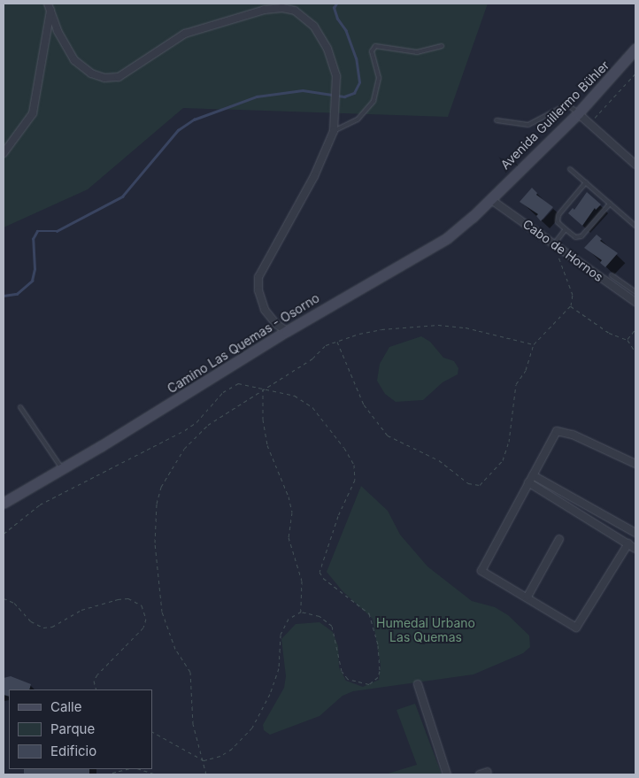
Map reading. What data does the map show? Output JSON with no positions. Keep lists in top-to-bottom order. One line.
{"streets":{"main road":["Avenida Guillermo Bühler","Camino Las Quemas - Osorno"],"street":["Cabo de Hornos"]},"crossings":[["Avenida Guillermo Bühler","Cabo de Hornos"],["Avenida Guillermo Bühler","Camino Las Quemas - Osorno"],["Cabo de Hornos","Camino Las Quemas - Osorno"]],"parks":["Humedal Urbano Las Quemas"],"legend":["Calle","Parque","Edificio"]}
